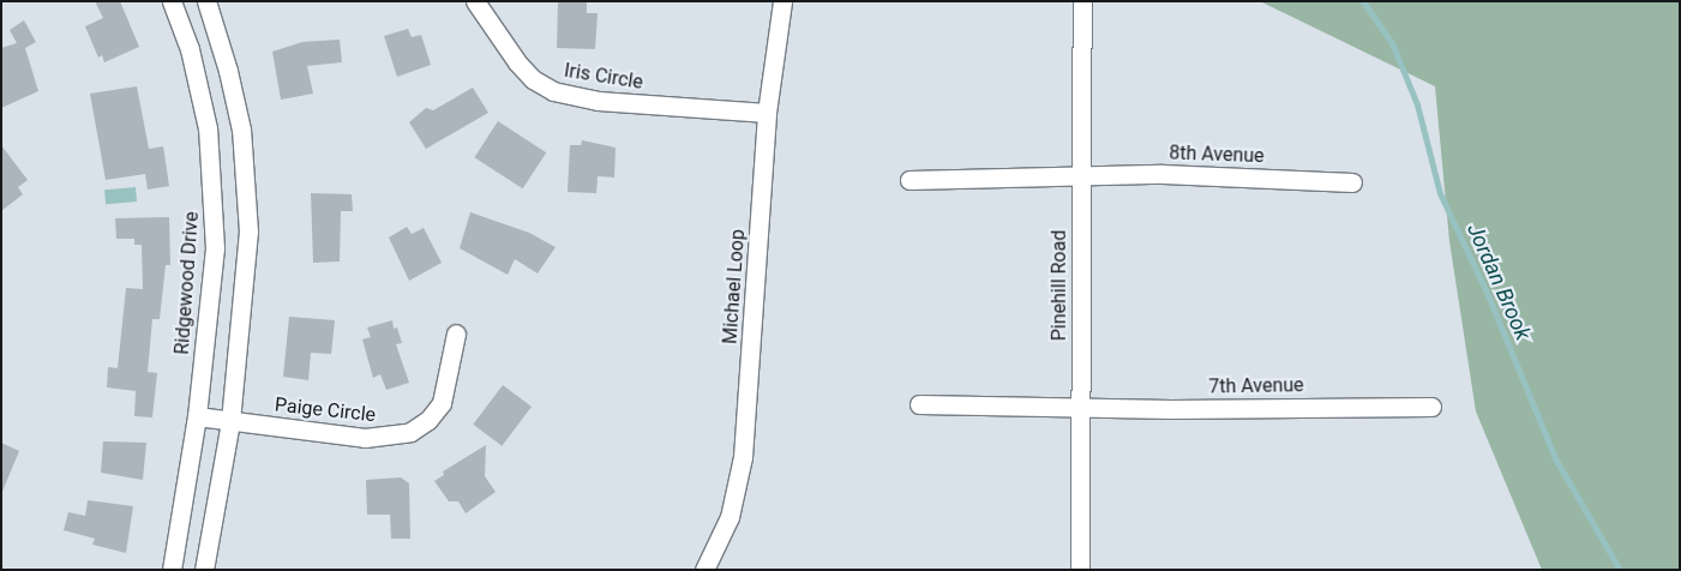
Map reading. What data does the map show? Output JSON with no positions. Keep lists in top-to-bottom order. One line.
{"streets":{"street":["Iris Circle","8th Avenue","Ridgewood Drive","Pinehill Road","Michael Loop","7th Avenue","Paige Circle"]},"crossings":[["Iris Circle","Michael Loop"],["8th Avenue","Pinehill Road"],["Ridgewood Drive","Paige Circle"],["Pinehill Road","7th Avenue"]],"water":["Jordan Brook"]}
